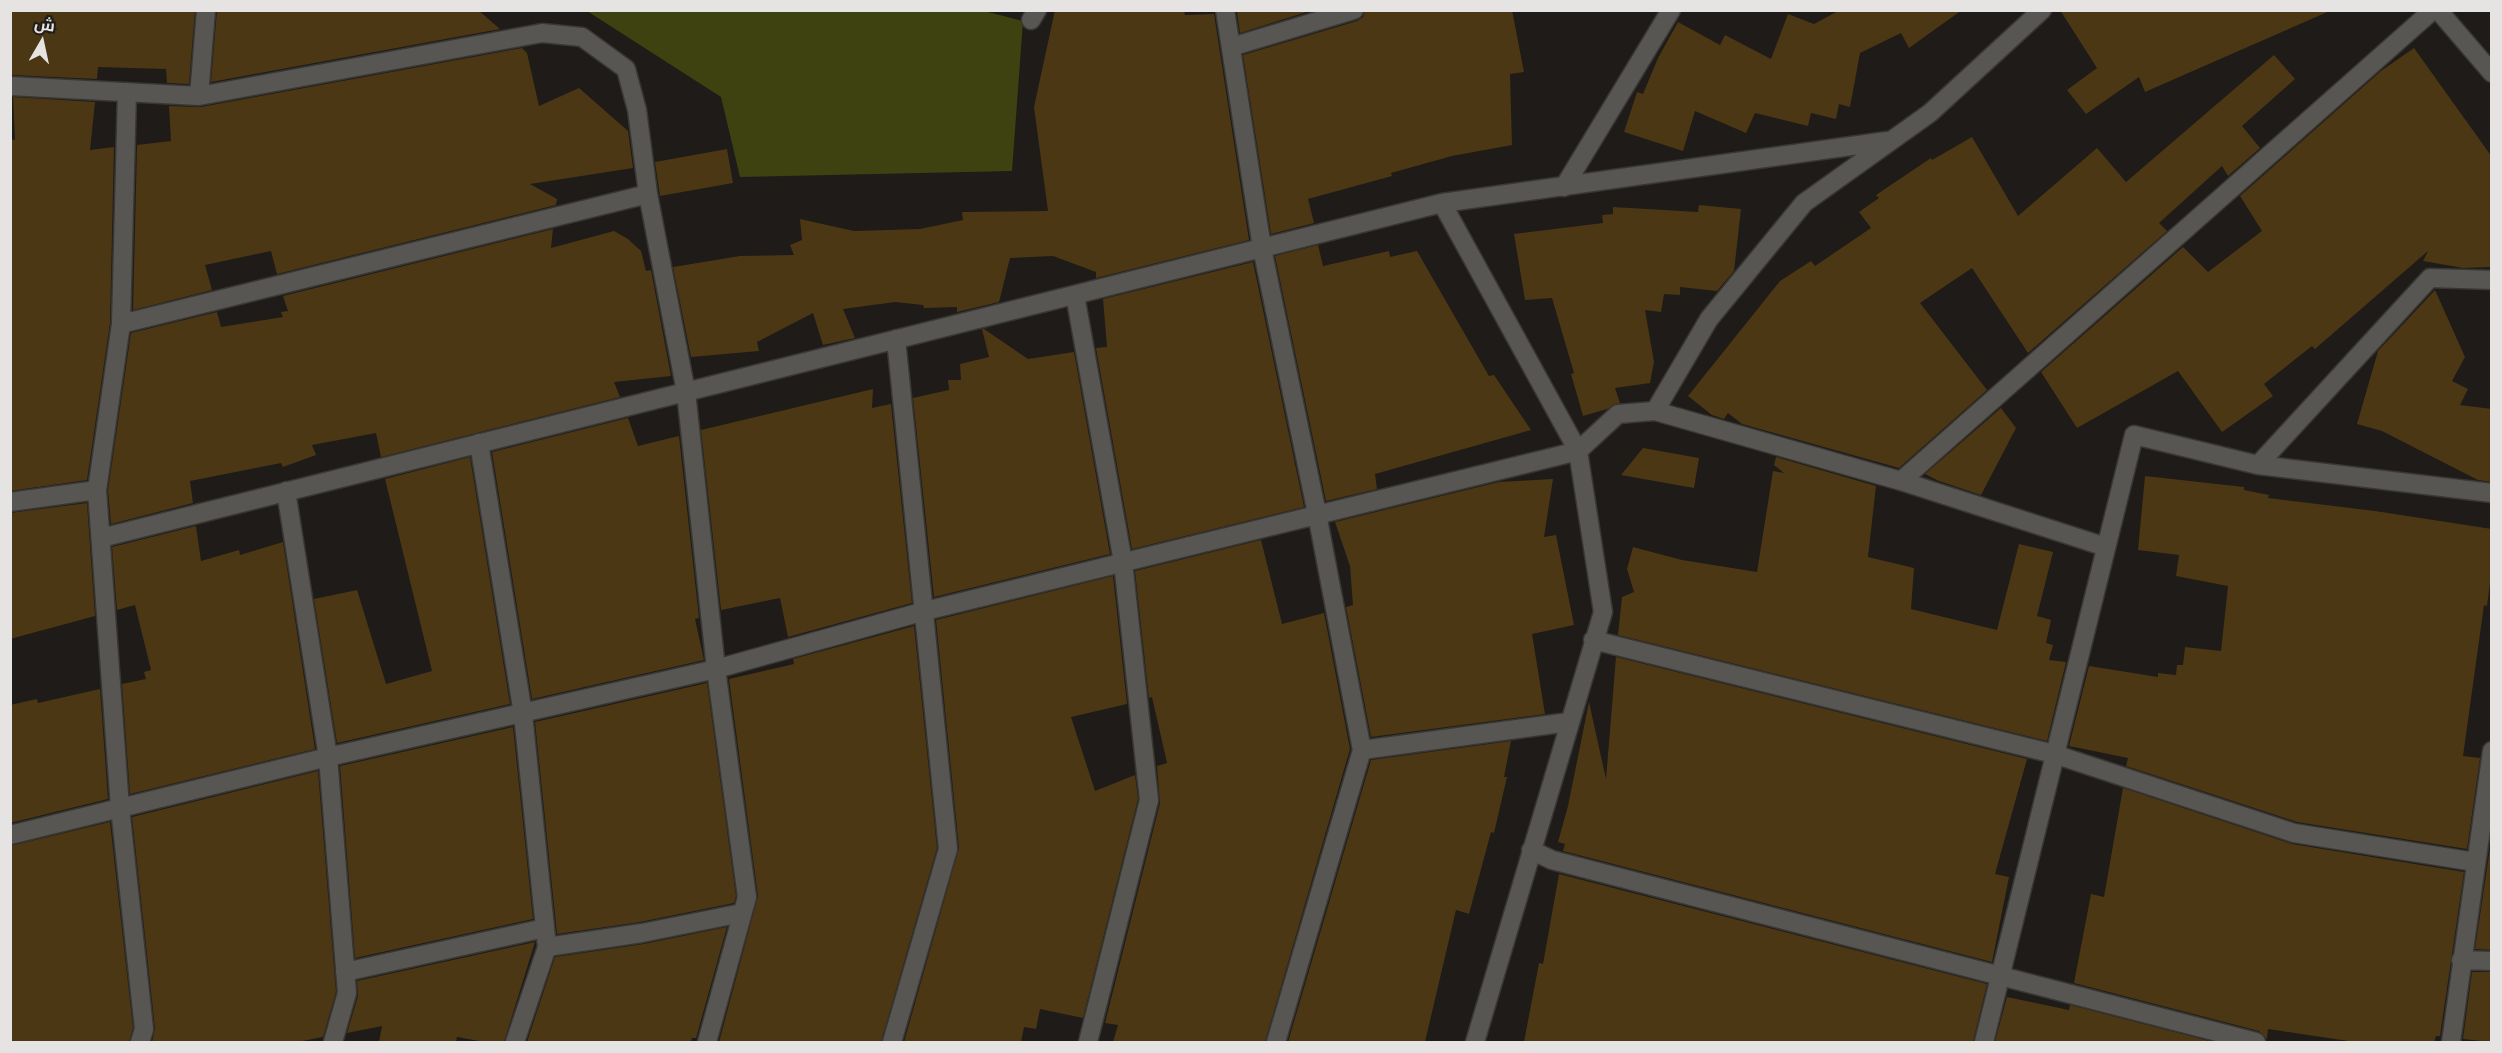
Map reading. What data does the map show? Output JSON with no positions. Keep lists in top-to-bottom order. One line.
{"north":"top"}
